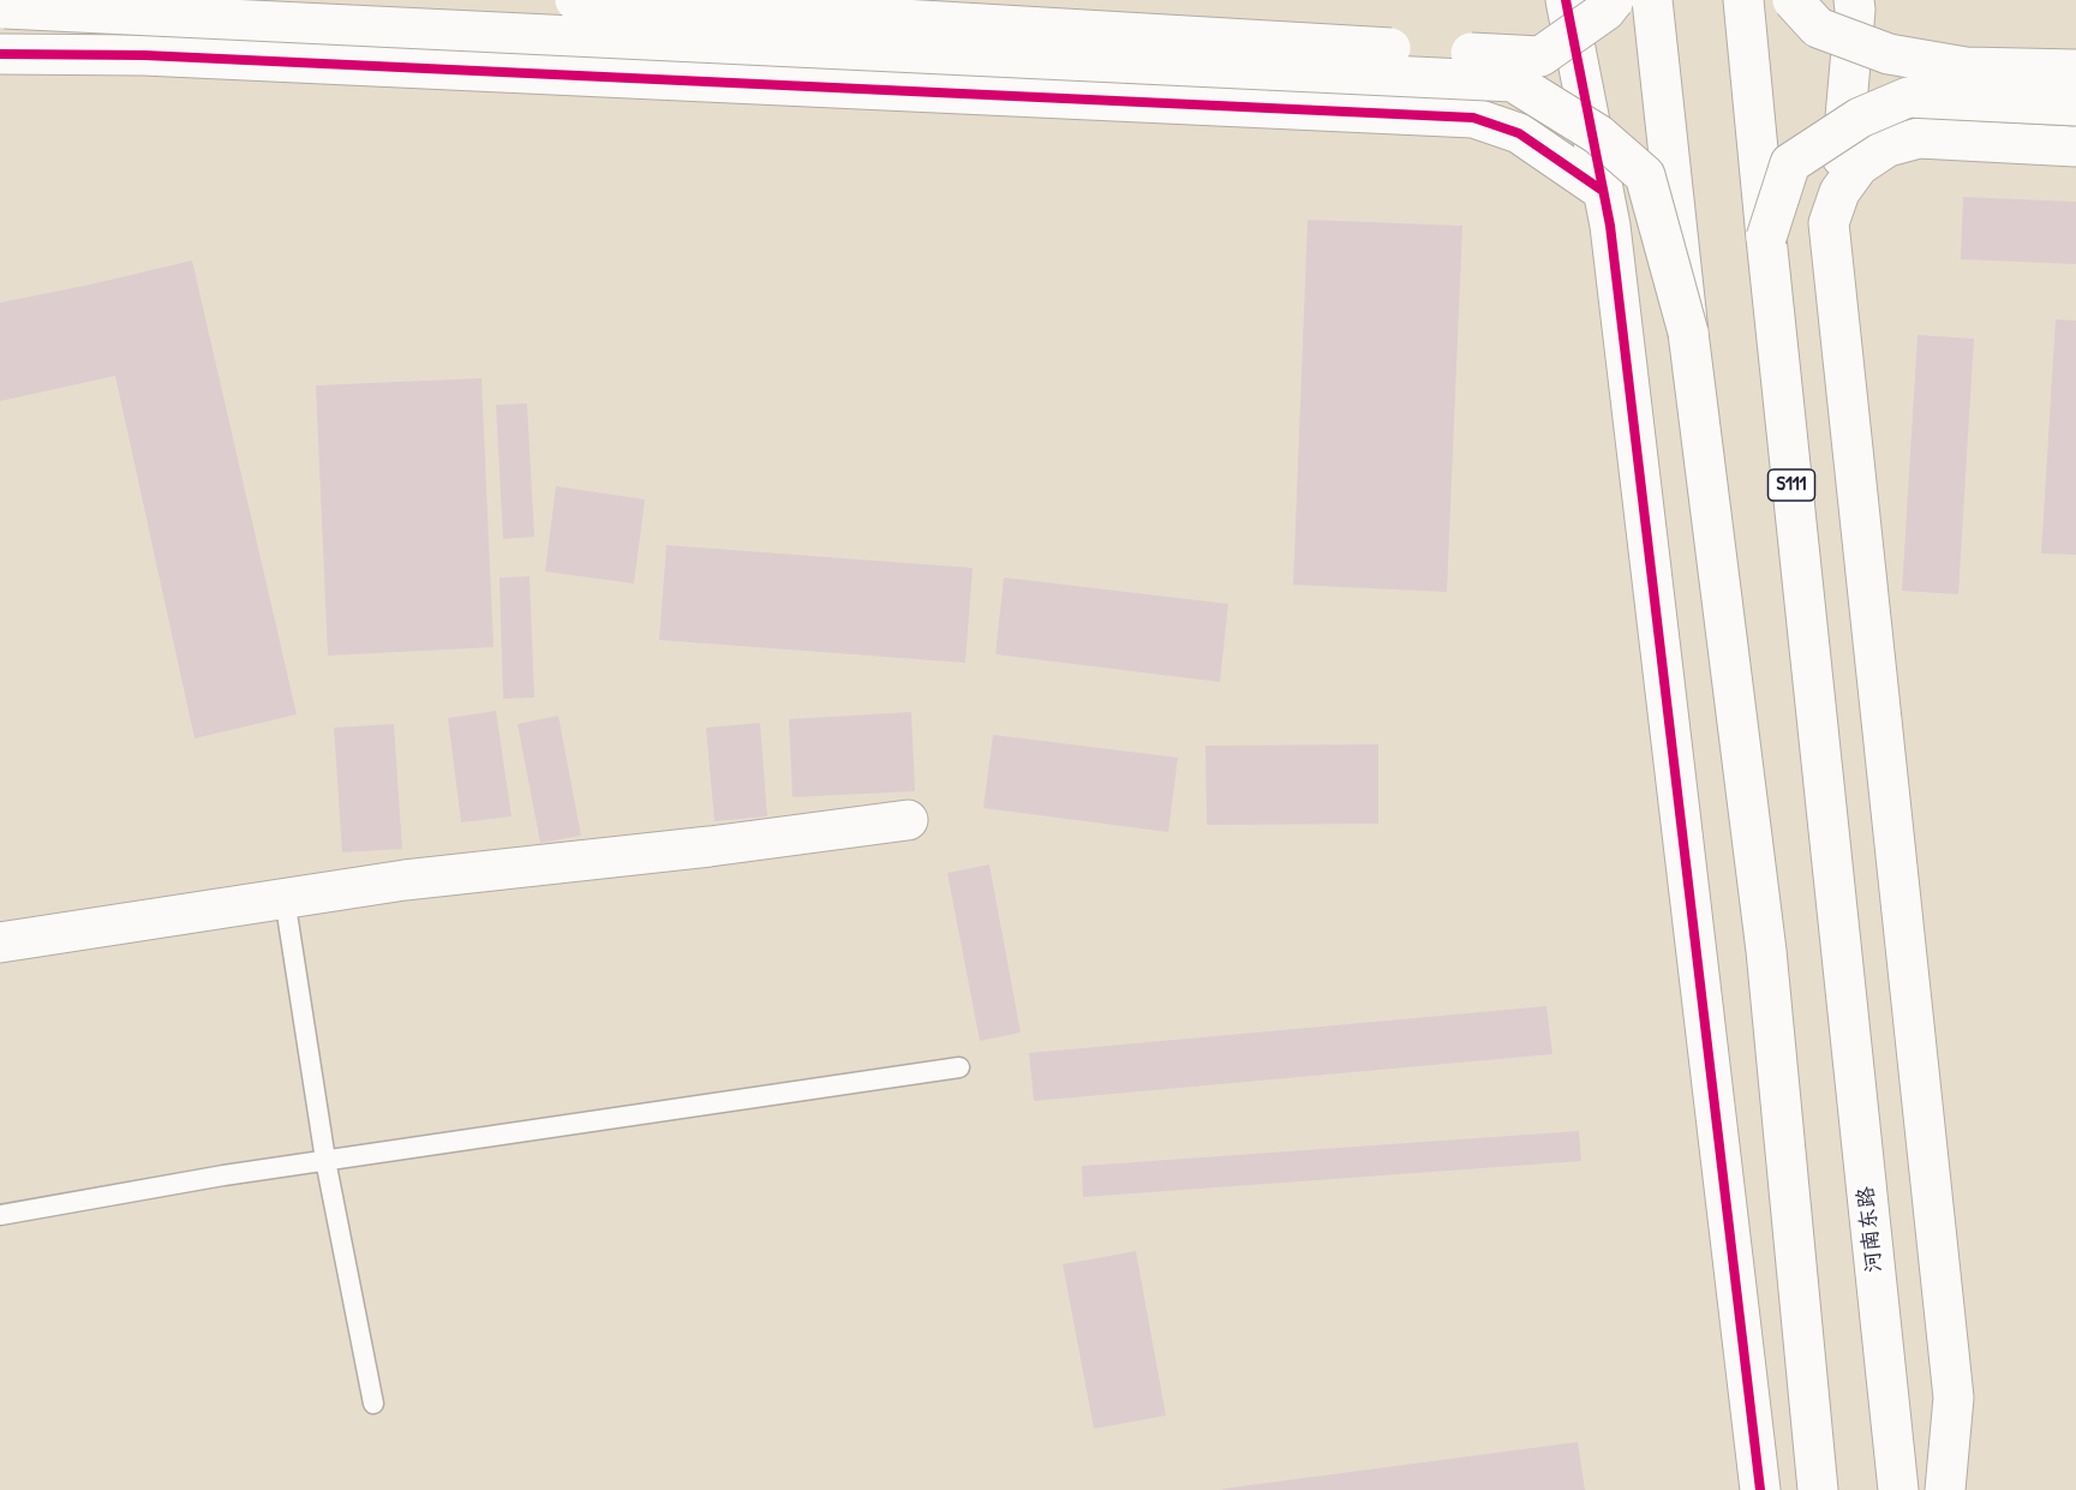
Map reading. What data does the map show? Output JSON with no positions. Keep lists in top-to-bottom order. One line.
{"streets":{"main road":["S111","河南东路"]},"crossings":[["S111","河南东路"]]}
